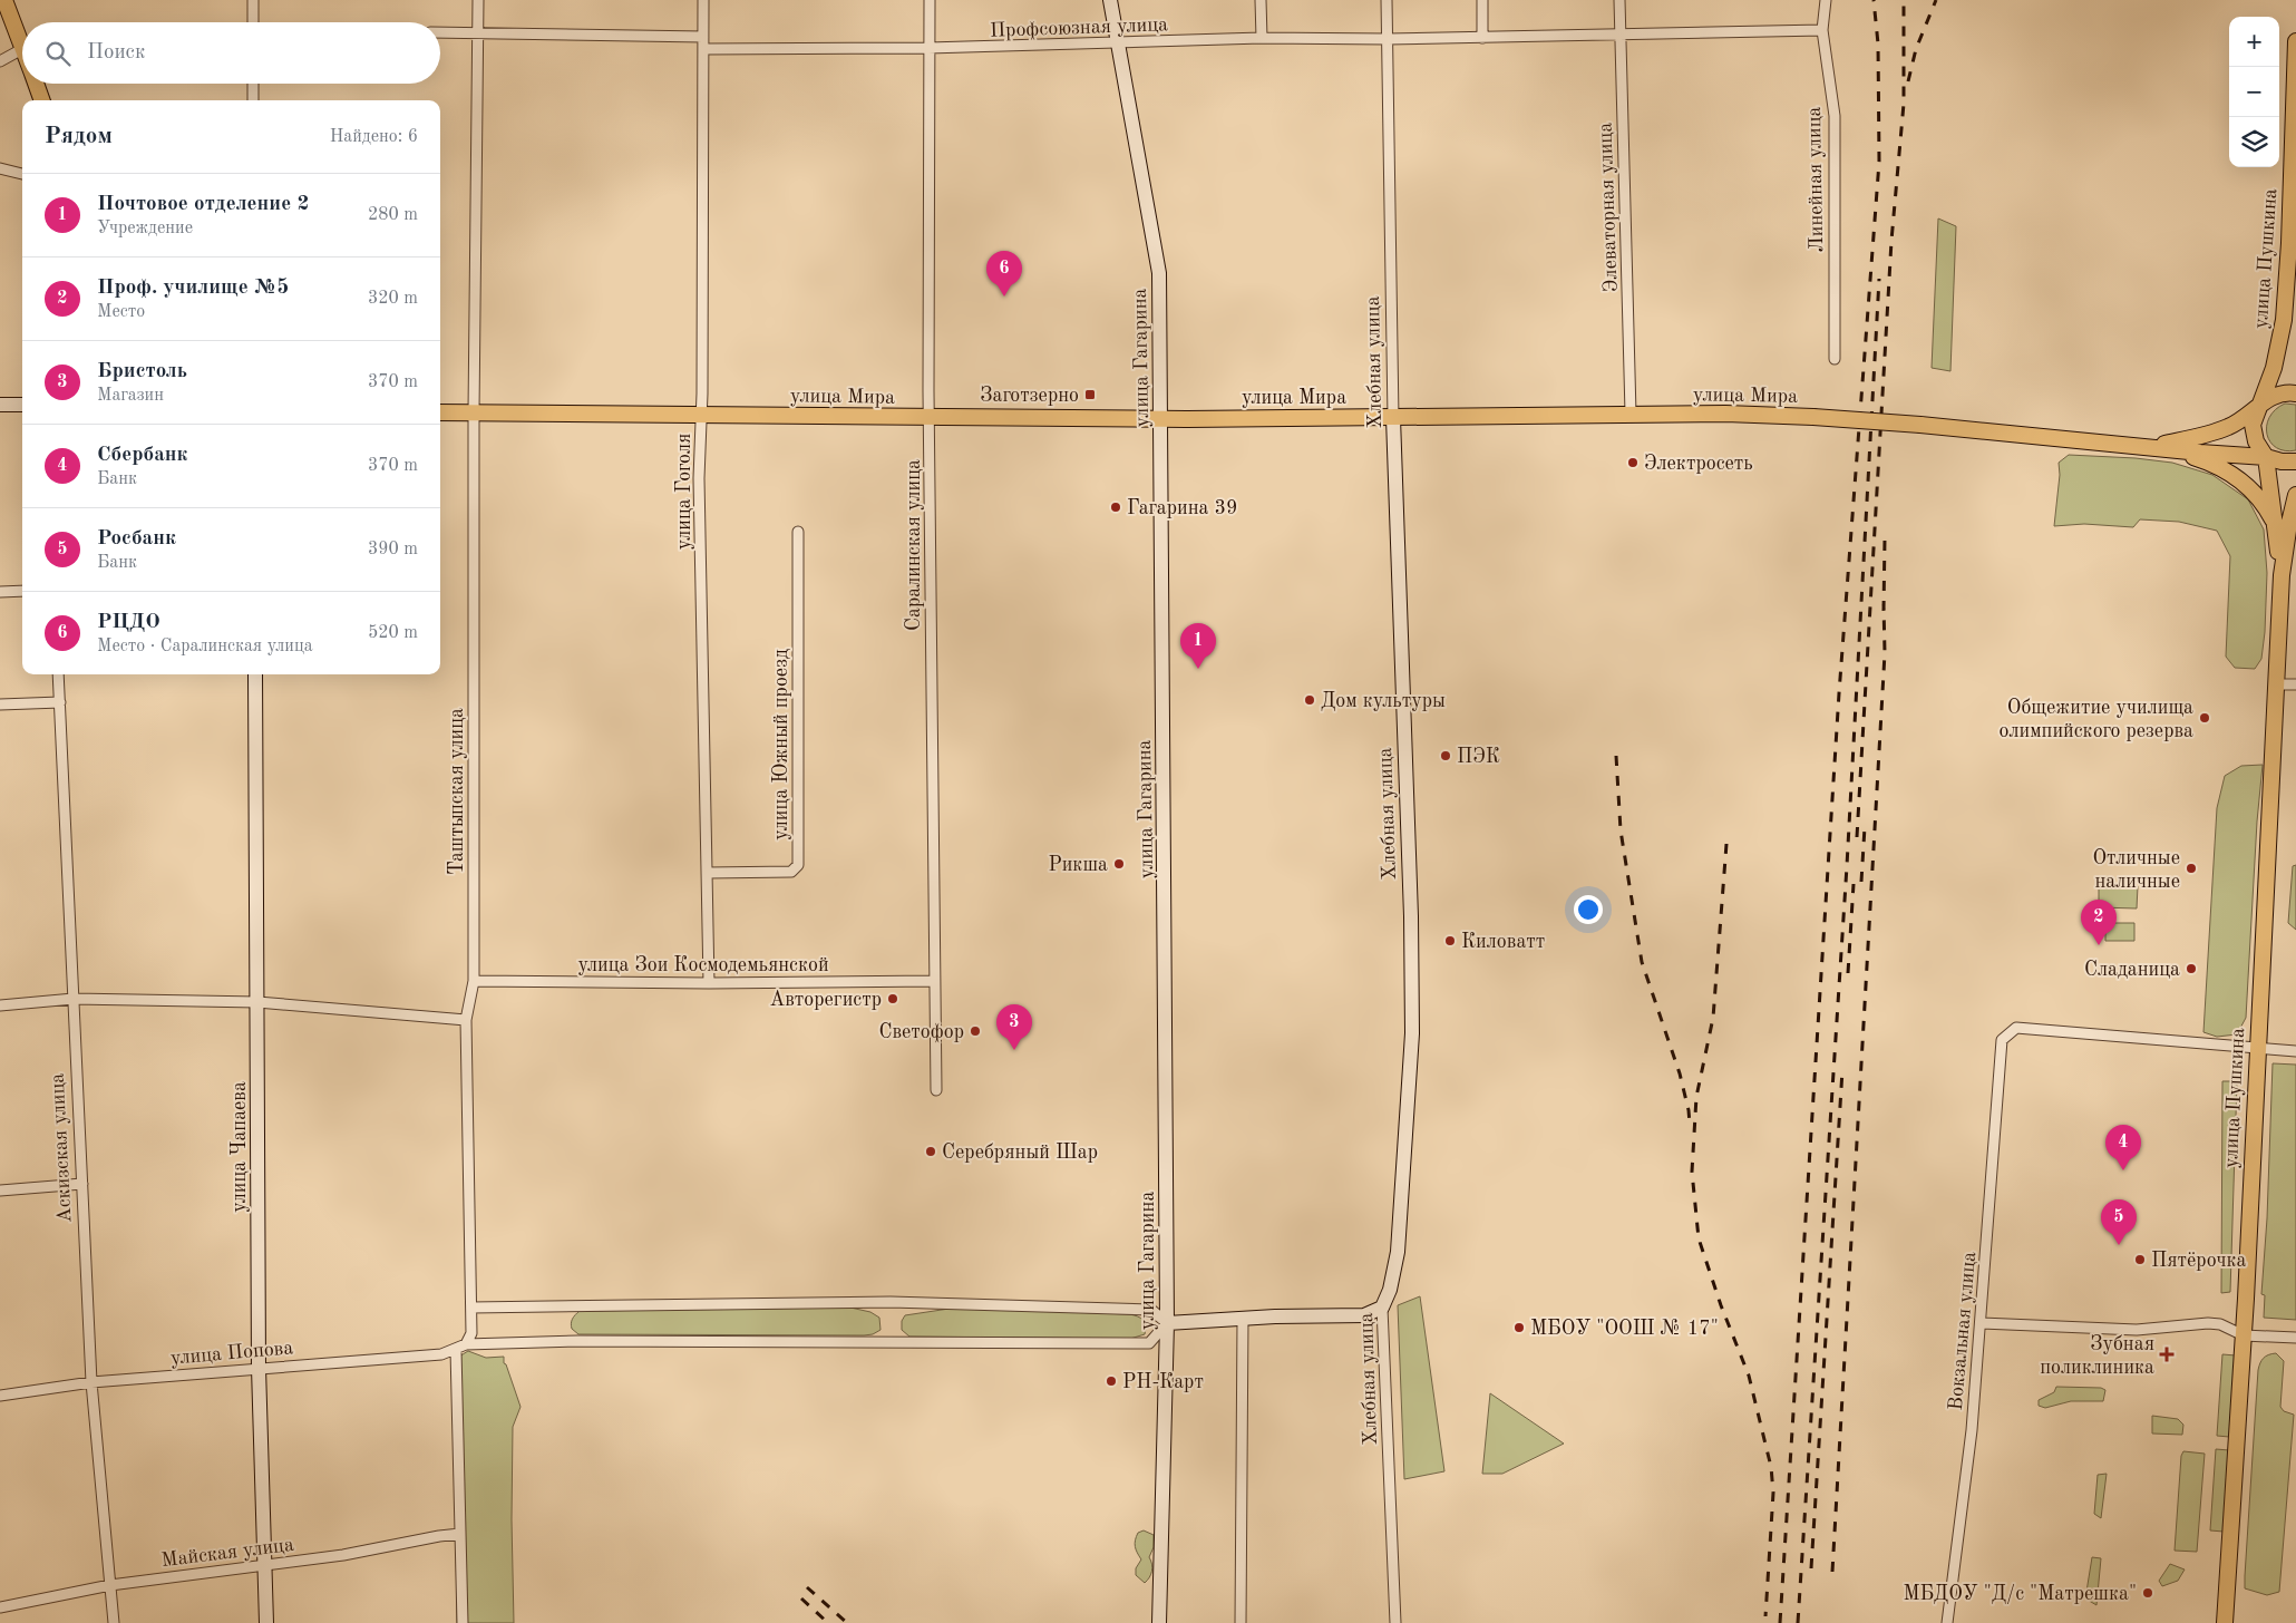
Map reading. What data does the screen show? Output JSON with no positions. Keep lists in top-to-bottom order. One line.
{"streets":{"main road":["улица Пушкина","улица Мира"],"street":["Профсоюзная улица","Линейная улица","Элеваторная улица","улица Гагарина","Хлебная улица","улица Гоголя","Саралинская улица","улица Южный проезд","Таштыпская улица","улица Зои Космодемьянской","улица Чапаева","Аскизская улица","Вокзальная улица","улица Попова","Майская улица"]},"crossings":[["Профсоюзная улица","Линейная улица"],["Профсоюзная улица","Элеваторная улица"],["Профсоюзная улица","улица Гагарина"],["Профсоюзная улица","Хлебная улица"],["Профсоюзная улица","улица Гоголя"],["Профсоюзная улица","Саралинская улица"],["Элеваторная улица","улица Мира"],["улица Пушкина","Вокзальная улица"],["улица Гагарина","улица Мира"],["Хлебная улица","улица Мира"],["улица Мира","улица Гоголя"],["улица Мира","Саралинская улица"],["улица Мира","Таштыпская улица"],["улица Гоголя","улица Южный проезд"],["улица Гоголя","улица Зои Космодемьянской"],["Саралинская улица","улица Зои Космодемьянской"],["Таштыпская улица","улица Зои Космодемьянской"],["Таштыпская улица","улица Попова"],["улица Чапаева","улица Попова"],["улица Чапаева","Майская улица"],["Аскизская улица","улица Попова"],["Аскизская улица","Майская улица"]],"places":{"transit":["Заготзерно"],"other":["Электросеть","Гагарина 39","Дом культуры","Общежитие училища олимпийского резерва","ПЭК","Рикша","Отличные наличные","Киловатт","Сладаница","Авторегистр","Светофор","Серебряный Шар","Пятёрочка","МБОУ \"ООШ № 17\"","РН-Карт","МБДОУ \"Д/с \"Матрешка\""],"health":["Зубная поликлиника"]},"page":{"map_buttons":["+","−"],"search":"Поиск","heading":["Рядом","Найдено: 6"],"list":[{"mark":"1","name":"Почтовое отделение 2","note":"Учреждение","value":"280 m"},{"mark":"2","name":"Проф. училище №5","note":"Место","value":"320 m"},{"mark":"3","name":"Бристоль","note":"Магазин","value":"370 m"},{"mark":"4","name":"Сбербанк","note":"Банк","value":"370 m"},{"mark":"5","name":"Росбанк","note":"Банк","value":"390 m"},{"mark":"6","name":"РЦДО","note":"Место · Саралинская улица","value":"520 m"}],"pins":["6","1","2","3","4","5"]}}
